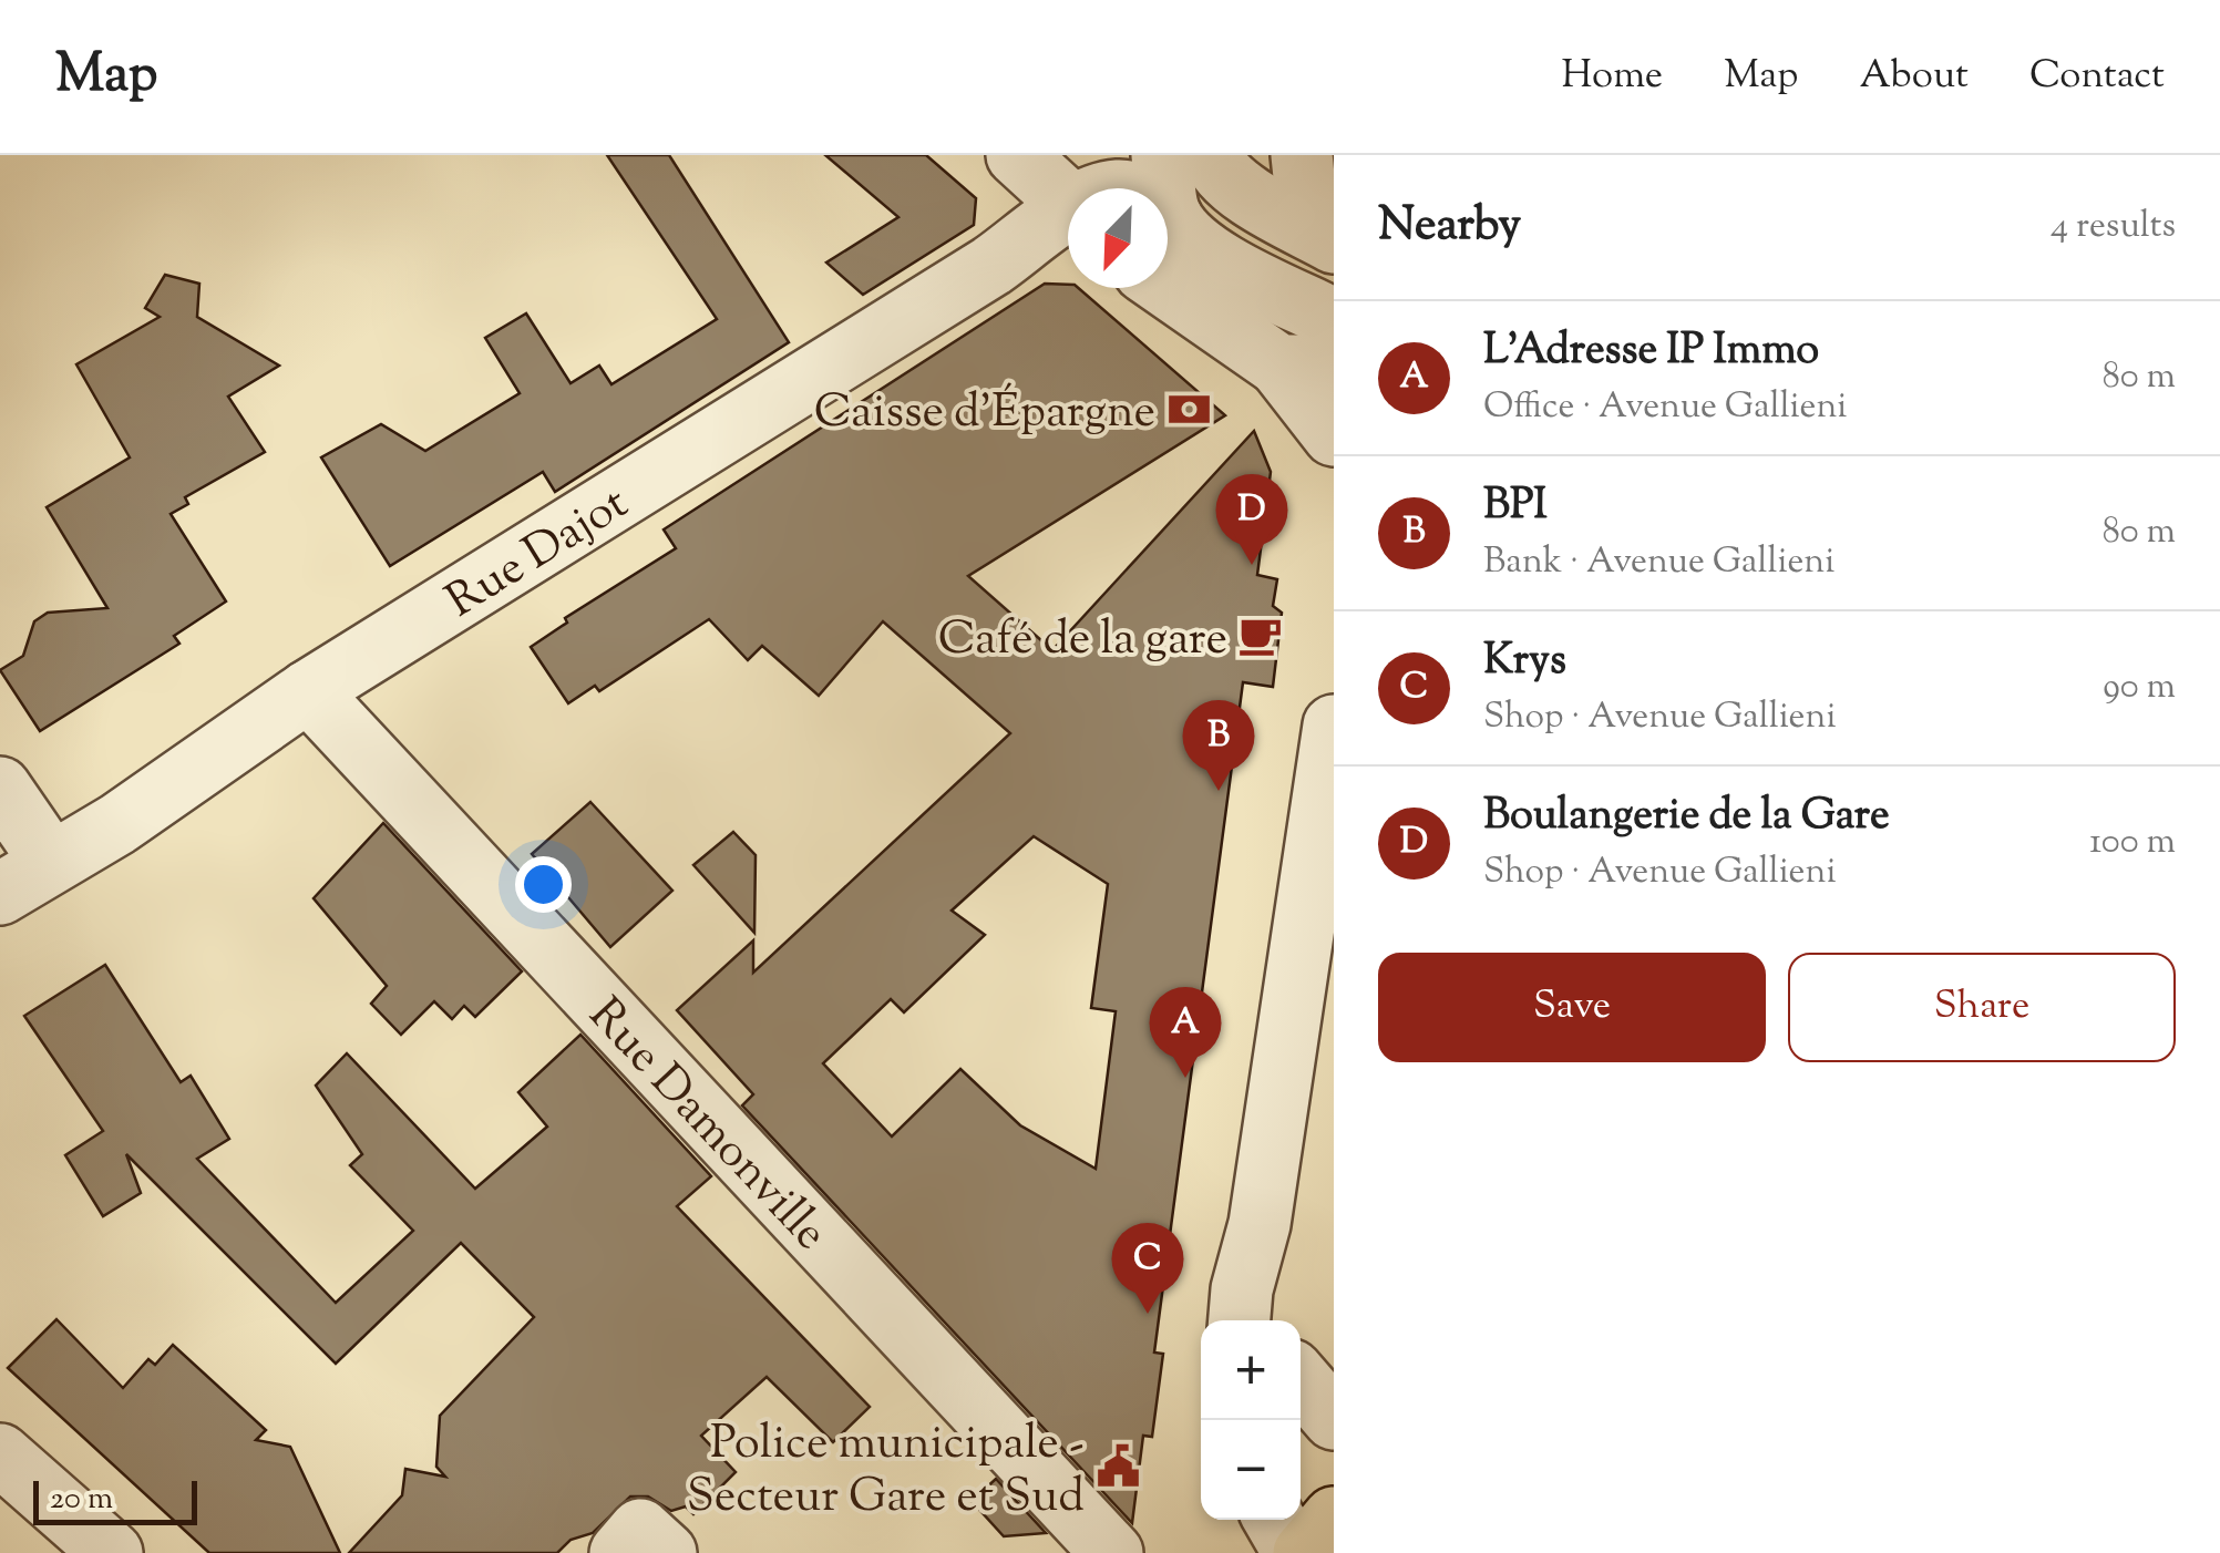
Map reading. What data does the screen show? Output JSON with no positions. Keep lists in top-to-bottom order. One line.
{"streets":{"street":["Rue Dajot","Rue Damonville"]},"crossings":[["Rue Dajot","Rue Damonville"]],"places":{"bank":["Caisse d'Épargne"],"cafe":["Café de la gare"],"public building":["Police municipale - Secteur Gare et Sud"]},"scale_bar":"20 m","north":"bottom left","page":{"header":"Map","nav":["Home","Map","About","Contact"],"heading":["Nearby","4 results"],"list":[{"mark":"A","name":"L'Adresse IP Immo","note":"Office · Avenue Gallieni","value":"80 m"},{"mark":"B","name":"BPI","note":"Bank · Avenue Gallieni","value":"80 m"},{"mark":"C","name":"Krys","note":"Shop · Avenue Gallieni","value":"90 m"},{"mark":"D","name":"Boulangerie de la Gare","note":"Shop · Avenue Gallieni","value":"100 m"}],"pins":["D","B","A","C"],"buttons":["Save","Share"],"map_buttons":["+","−"],"scale":"20 m"}}
